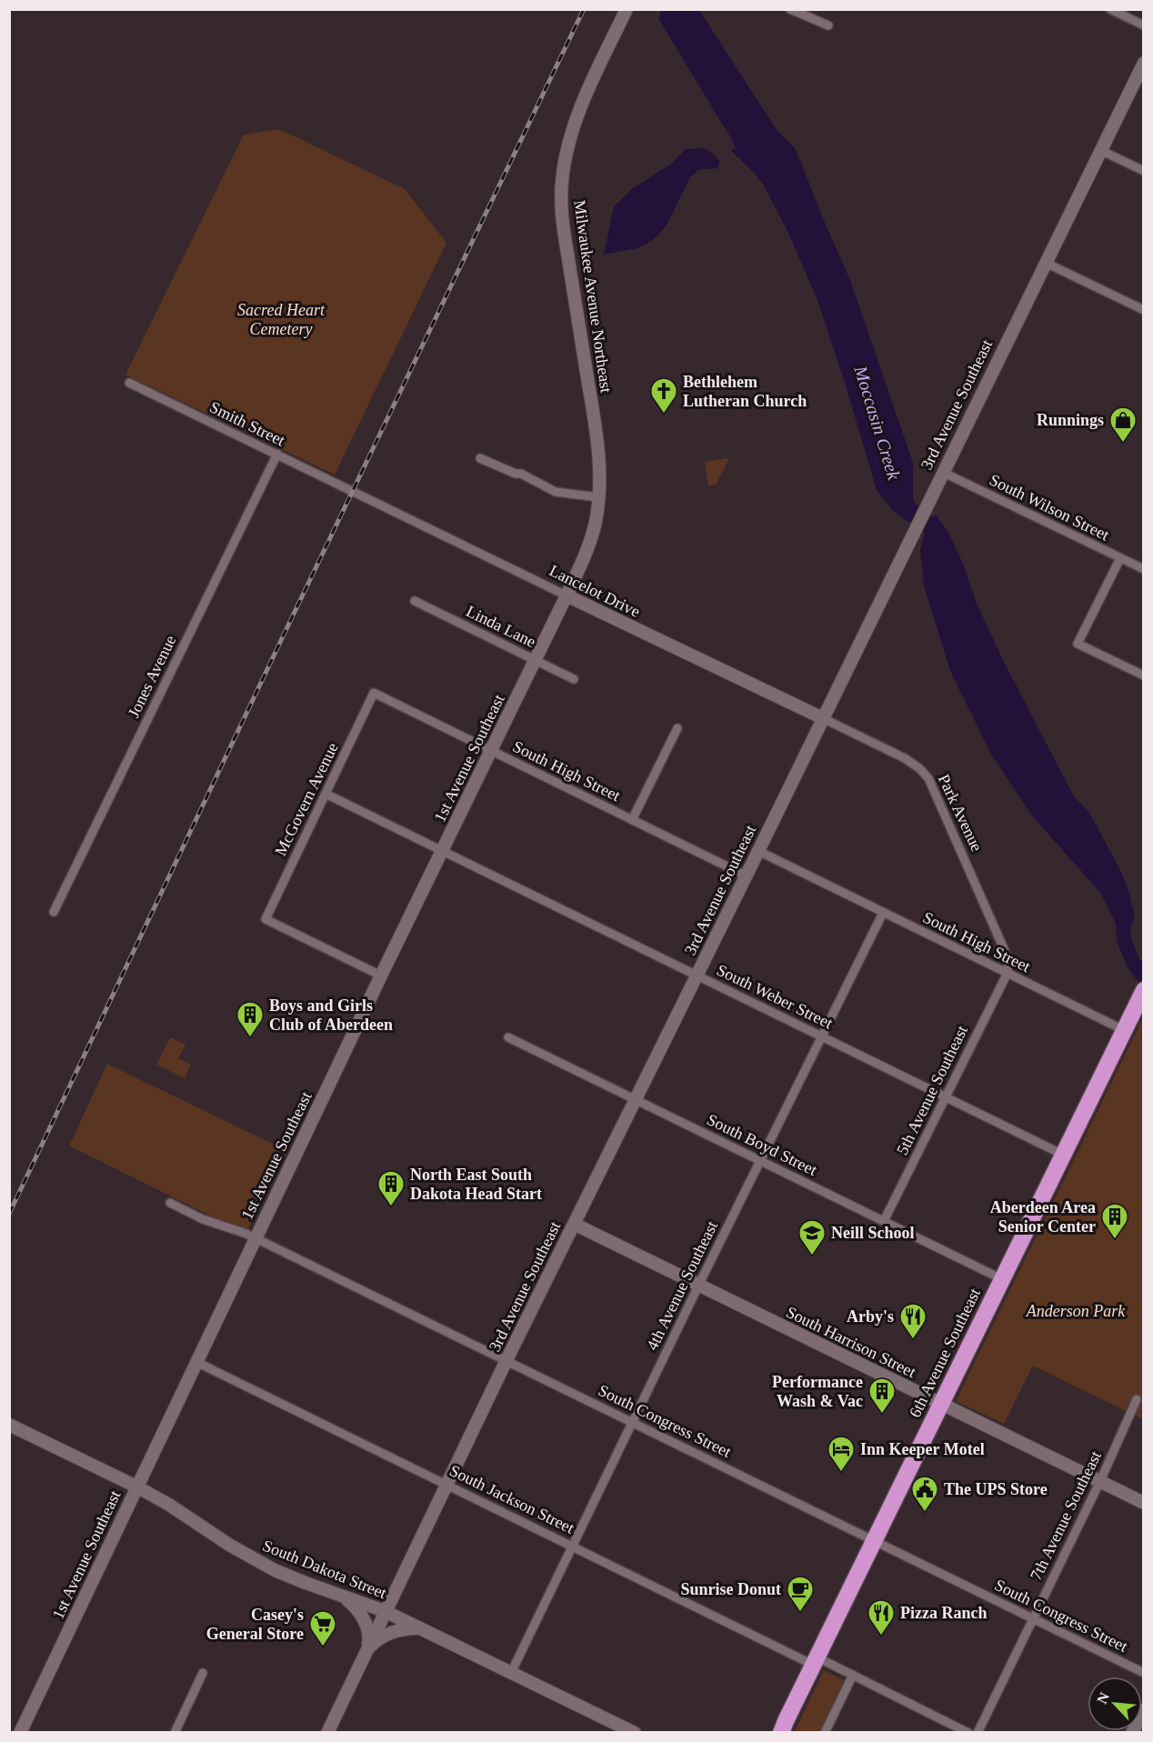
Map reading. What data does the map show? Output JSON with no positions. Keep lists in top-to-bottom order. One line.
{"streets":{"highway":["6th Avenue Southeast"],"street":["Milwaukee Avenue Northeast","3rd Avenue Southeast","Smith Street","South Wilson Street","Lancelot Drive","Linda Lane","Jones Avenue","1st Avenue Southeast","South High Street","McGovern Avenue","Park Avenue","South Weber Street","5th Avenue Southeast","South Boyd Street","4th Avenue Southeast","South Harrison Street","South Congress Street","South Jackson Street","7th Avenue Southeast","South Dakota Street"]},"crossings":[["Milwaukee Avenue Northeast","Lancelot Drive"],["Milwaukee Avenue Northeast","1st Avenue Southeast"],["3rd Avenue Southeast","South Wilson Street"],["3rd Avenue Southeast","Lancelot Drive"],["3rd Avenue Southeast","South High Street"],["3rd Avenue Southeast","Park Avenue"],["3rd Avenue Southeast","South Weber Street"],["3rd Avenue Southeast","South Boyd Street"],["3rd Avenue Southeast","South Harrison Street"],["3rd Avenue Southeast","South Congress Street"],["3rd Avenue Southeast","South Jackson Street"],["3rd Avenue Southeast","South Dakota Street"],["Smith Street","Lancelot Drive"],["Smith Street","Jones Avenue"],["Lancelot Drive","1st Avenue Southeast"],["Lancelot Drive","Park Avenue"],["Linda Lane","1st Avenue Southeast"],["1st Avenue Southeast","South High Street"],["1st Avenue Southeast","McGovern Avenue"],["1st Avenue Southeast","South Weber Street"],["1st Avenue Southeast","South Congress Street"],["1st Avenue Southeast","South Jackson Street"],["1st Avenue Southeast","South Dakota Street"],["South High Street","McGovern Avenue"],["South High Street","Park Avenue"],["South High Street","5th Avenue Southeast"],["South High Street","4th Avenue Southeast"],["South High Street","6th Avenue Southeast"],["McGovern Avenue","South Weber Street"],["Park Avenue","5th Avenue Southeast"],["South Weber Street","5th Avenue Southeast"],["South Weber Street","4th Avenue Southeast"],["South Weber Street","6th Avenue Southeast"],["5th Avenue Southeast","South Boyd Street"],["South Boyd Street","4th Avenue Southeast"],["South Boyd Street","6th Avenue Southeast"],["4th Avenue Southeast","South Harrison Street"],["4th Avenue Southeast","South Congress Street"],["4th Avenue Southeast","South Jackson Street"],["4th Avenue Southeast","South Dakota Street"],["South Harrison Street","6th Avenue Southeast"],["South Harrison Street","7th Avenue Southeast"],["6th Avenue Southeast","South Congress Street"],["6th Avenue Southeast","South Jackson Street"],["South Congress Street","7th Avenue Southeast"]],"water":["Moccasin Creek"],"parks":["Sacred Heart Cemetery","Anderson Park"],"places":{"church":["Bethlehem Lutheran Church"],"shop":["Runnings"],"building":["Boys and Girls Club of Aberdeen","North East South Dakota Head Start","Aberdeen Area Senior Center","Performance Wash & Vac"],"school or university":["Neill School"],"restaurant":["Arby's","Pizza Ranch"],"hotel":["Inn Keeper Motel"],"public building":["The UPS Store"],"cafe":["Sunrise Donut"],"supermarket":["Casey's General Store"]},"north":"top left"}
